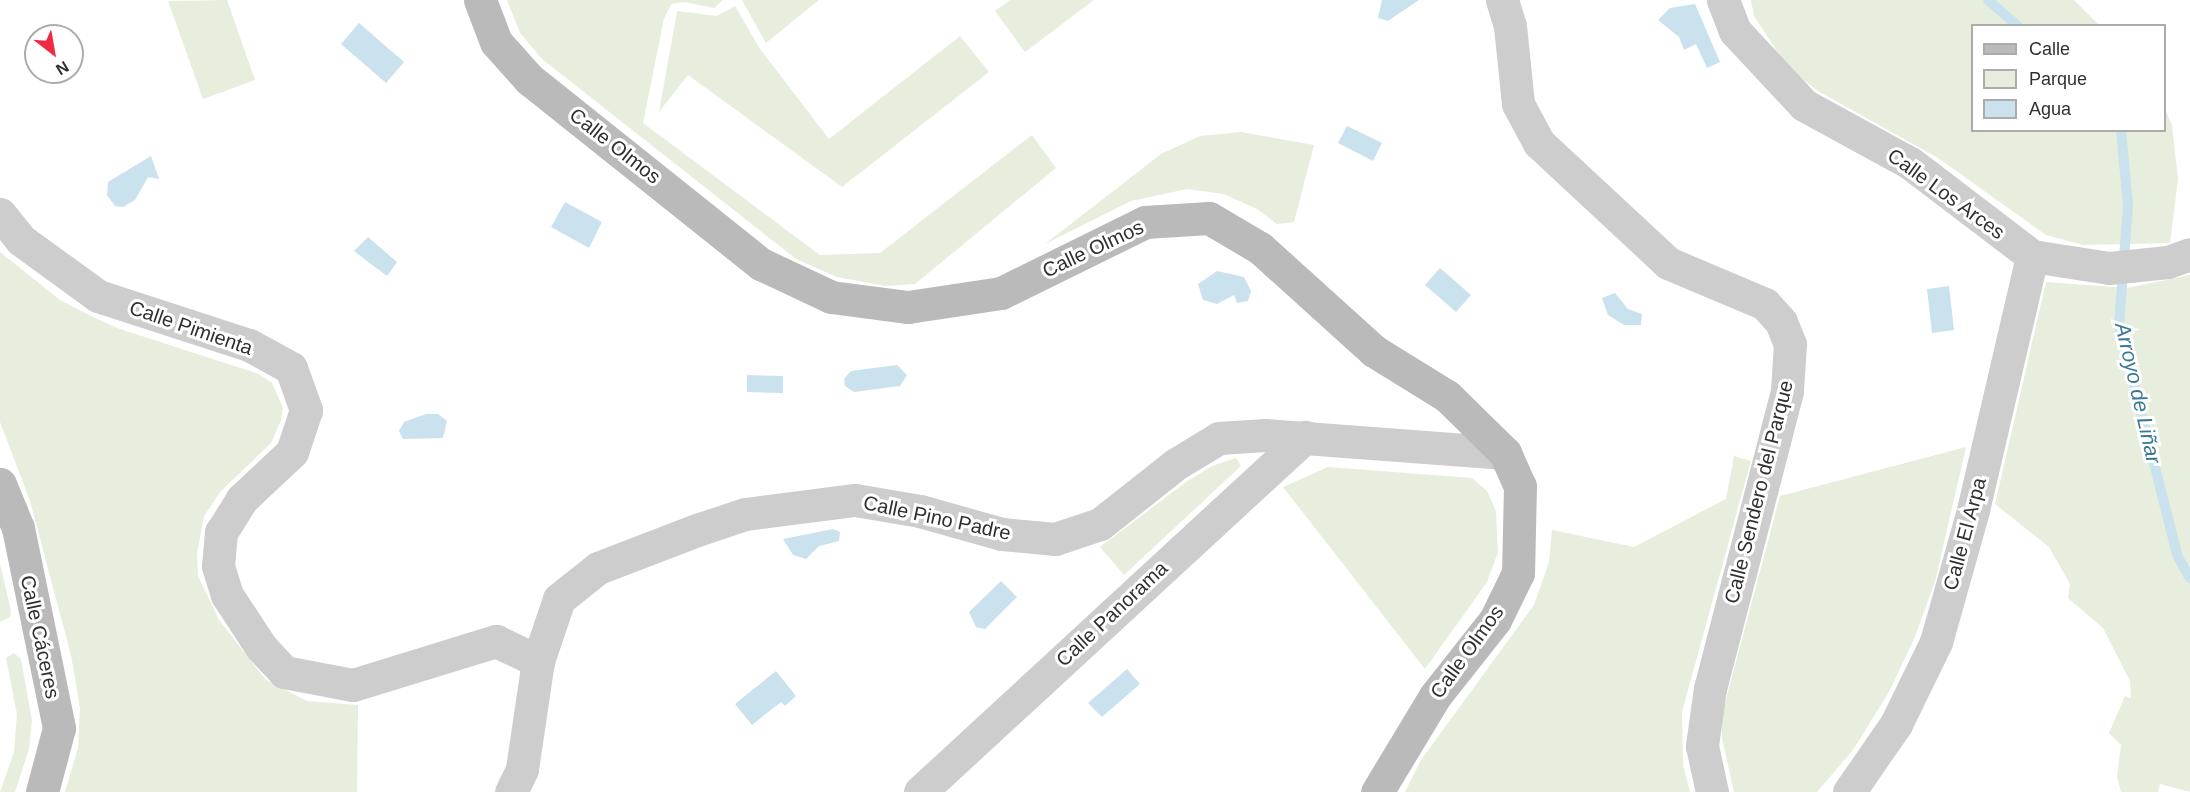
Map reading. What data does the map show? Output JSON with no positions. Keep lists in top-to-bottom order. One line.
{"streets":{"street":["Calle Olmos","Calle Los Arces","Calle Pimienta","Calle Sendero del Parque","Calle Pino Padre","Calle El Arpa","Calle Panorama","Calle Cáceres"]},"crossings":[["Calle Olmos","Calle Pino Padre"],["Calle Los Arces","Calle El Arpa"],["Calle Pimienta","Calle Pino Padre"],["Calle Pino Padre","Calle Panorama"]],"water":["Arroyo de Liñar"],"legend":["Calle","Parque","Agua"],"north":"bottom right"}
